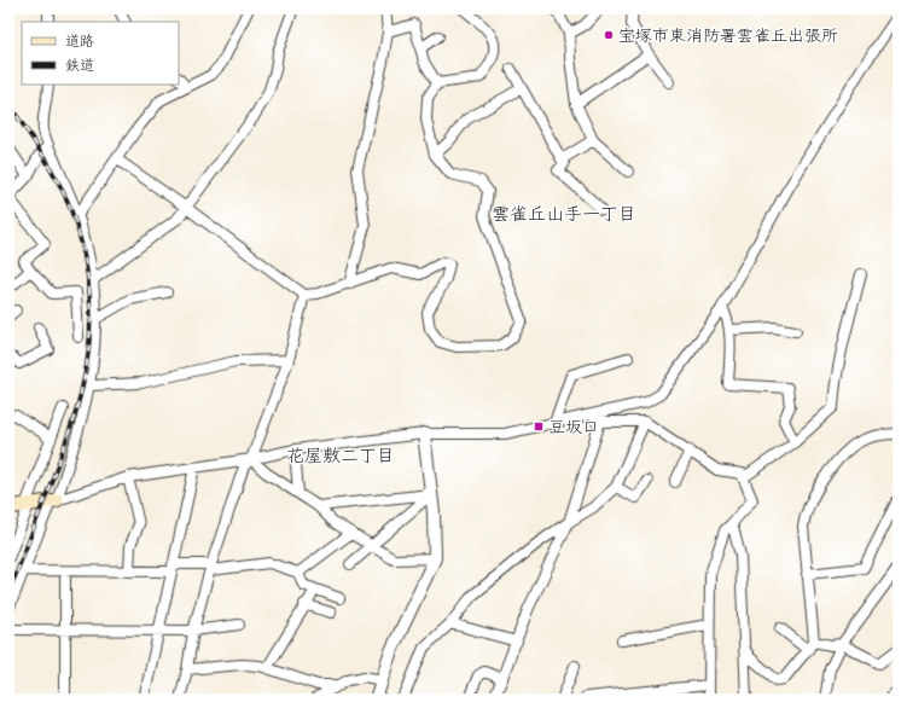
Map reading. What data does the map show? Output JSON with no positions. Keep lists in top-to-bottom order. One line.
{"districts":["雲雀丘山手一丁目","花屋敷二丁目"],"places":{"other":["宝塚市東消防署雲雀丘出張所"],"transit":["豆坂口"]},"legend":["道路","鉄道"]}
